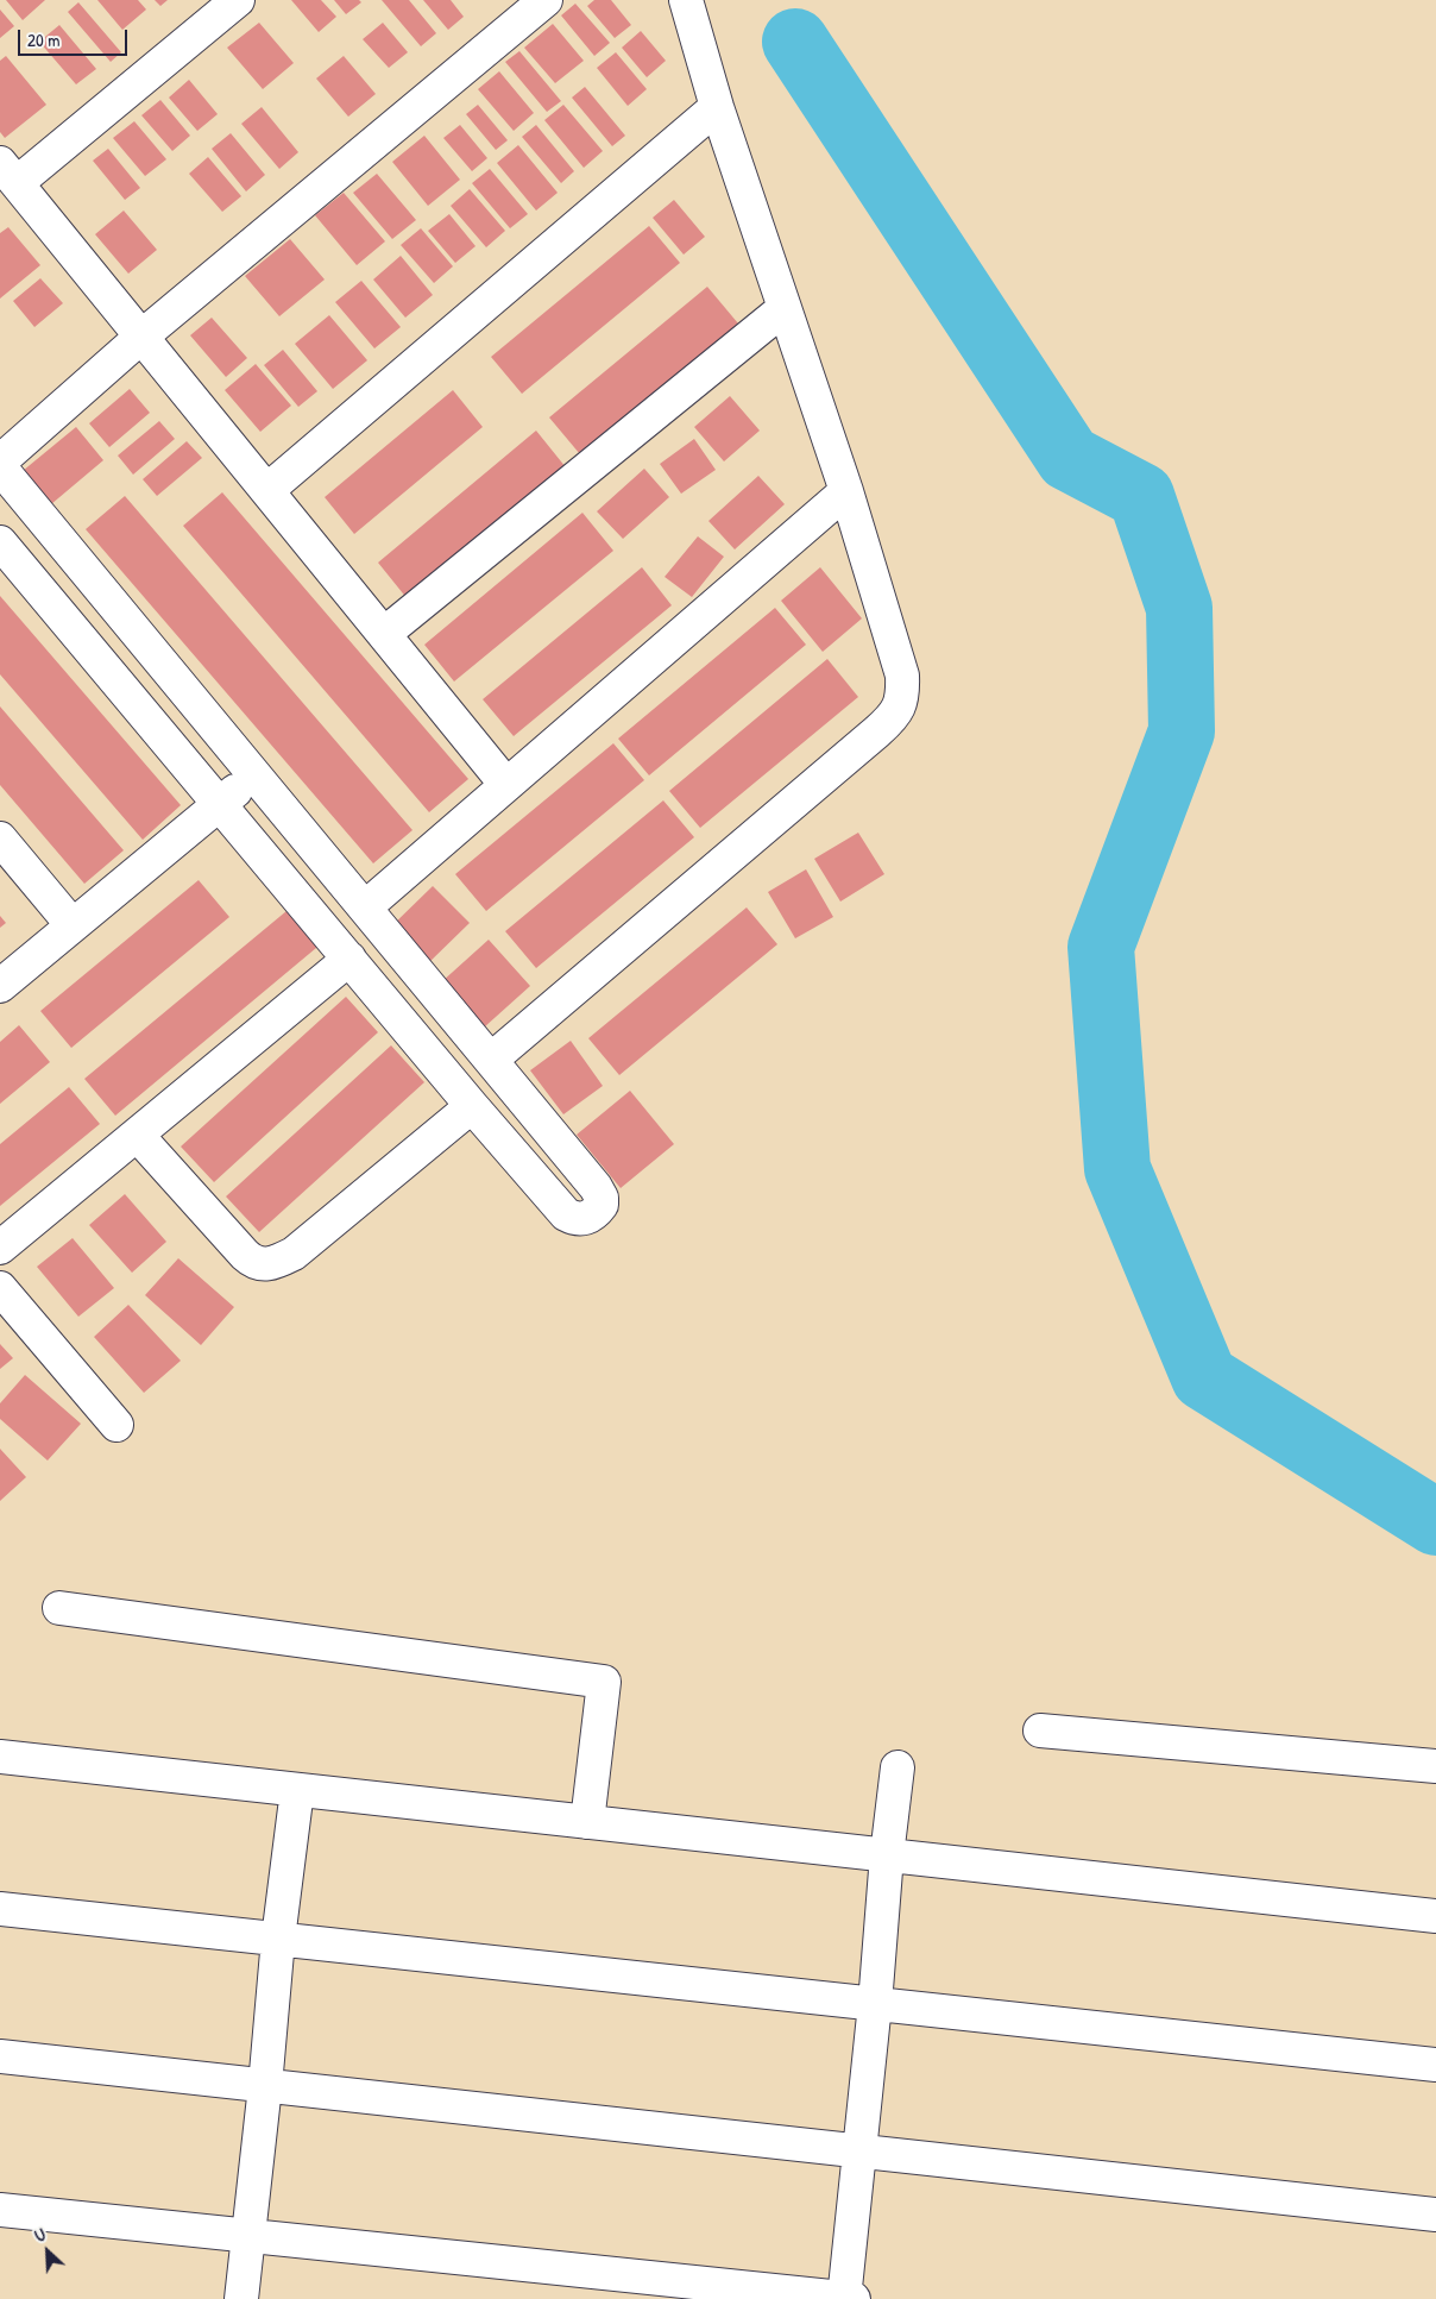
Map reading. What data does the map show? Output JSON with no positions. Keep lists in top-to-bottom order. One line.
{"scale_bar":"20 m","north":"top left"}
